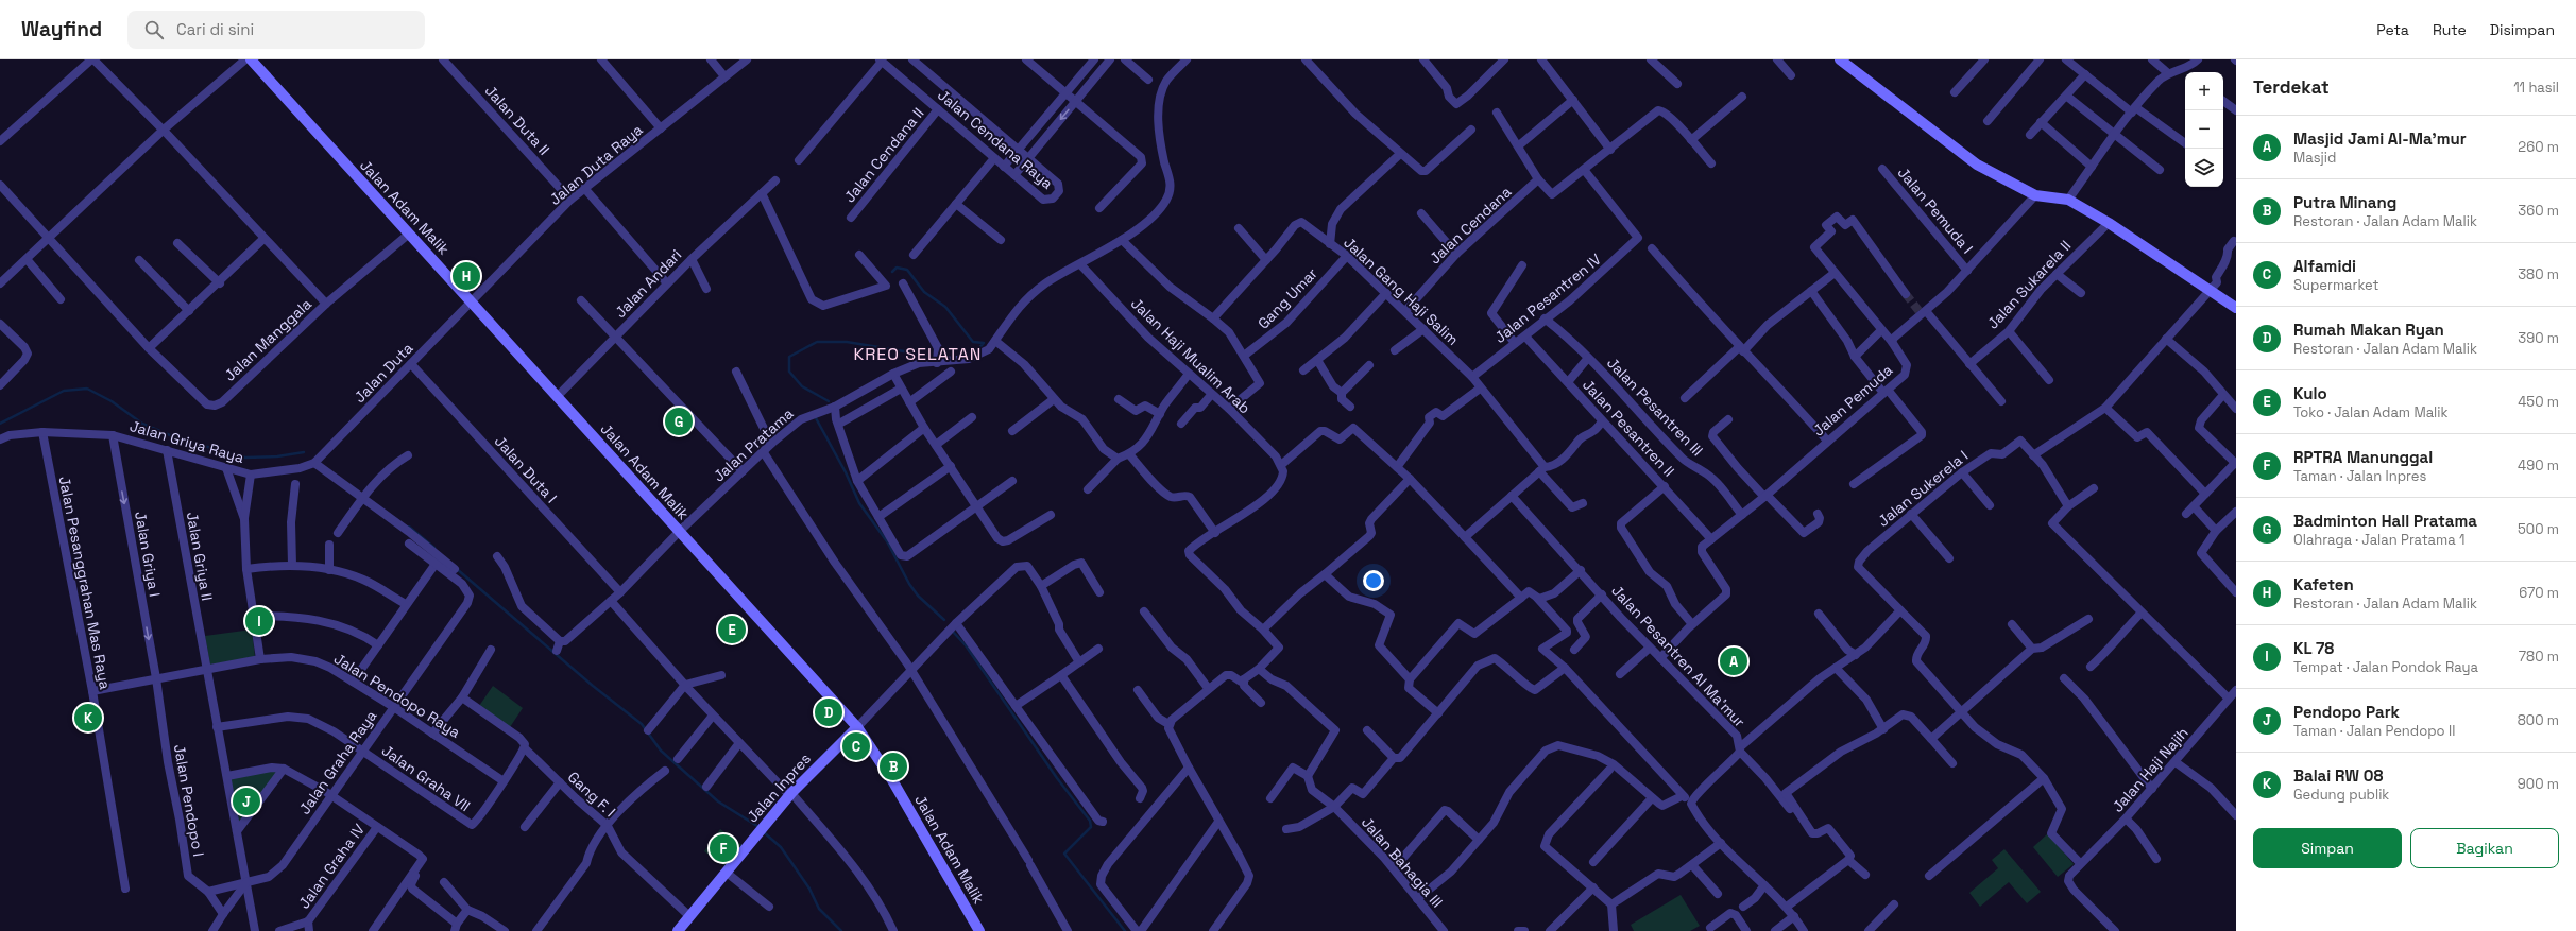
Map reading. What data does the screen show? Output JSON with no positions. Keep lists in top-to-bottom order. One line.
{"streets":{"street":["Jalan Duta II","Jalan Cendana Raya","Jalan Cendana II","Jalan Duta Raya","Jalan Adam Malik","Jalan Pemuda I","Jalan Cendana","Jalan Andari","Jalan Sukarela II","Jalan Gang Haji Salim","Gang Umar","Jalan Pesantren IV","Jalan Manggala","Jalan Haji Mualim Arab","Jalan Duta","Jalan Pemuda","Jalan Pesantren III","Jalan Pesantren II","Jalan Griya Raya","Jalan Pratama","Jalan Duta I","Jalan Sukerela I","Jalan Griya I","Jalan Griya II","Jalan Pesanggrahan Mas Raya","Jalan Pesantren Al Ma'mur","Jalan Pendopo Raya","Jalan Graha Raya","Jalan Haji Najih","Jalan Graha VII","Jalan Inpres","Gang F. I","Jalan Pendopo I","Jalan Bahagia III","Jalan Graha IV"]},"crossings":[["Jalan Duta II","Jalan Duta Raya"],["Jalan Cendana Raya","Jalan Cendana II"],["Jalan Duta Raya","Jalan Adam Malik"],["Jalan Duta Raya","Jalan Duta"],["Jalan Adam Malik","Jalan Andari"],["Jalan Adam Malik","Jalan Manggala"],["Jalan Adam Malik","Jalan Duta"],["Jalan Adam Malik","Jalan Pratama"],["Jalan Adam Malik","Jalan Inpres"],["Jalan Pemuda I","Jalan Pemuda"],["Jalan Cendana","Jalan Gang Haji Salim"],["Jalan Gang Haji Salim","Gang Umar"],["Jalan Gang Haji Salim","Jalan Pesantren IV"],["Jalan Pesantren IV","Jalan Pesantren III"],["Jalan Pesantren IV","Jalan Pesantren II"],["Jalan Haji Mualim Arab","Jalan Pratama"],["Jalan Duta","Jalan Griya Raya"],["Jalan Duta","Jalan Duta I"],["Jalan Pemuda","Jalan Pesantren III"],["Jalan Pemuda","Jalan Pesantren II"],["Jalan Griya Raya","Jalan Griya I"],["Jalan Griya Raya","Jalan Griya II"],["Jalan Griya Raya","Jalan Pesanggrahan Mas Raya"],["Jalan Pratama","Jalan Duta I"],["Jalan Griya I","Jalan Pendopo Raya"],["Jalan Griya I","Jalan Pendopo I"],["Jalan Griya II","Jalan Pendopo Raya"],["Jalan Griya II","Jalan Graha Raya"],["Jalan Griya II","Jalan Graha VII"],["Jalan Pesanggrahan Mas Raya","Jalan Pendopo Raya"],["Jalan Pendopo Raya","Jalan Graha Raya"],["Jalan Pendopo Raya","Jalan Graha VII"],["Jalan Pendopo Raya","Jalan Pendopo I"],["Jalan Graha Raya","Jalan Graha VII"],["Jalan Graha Raya","Jalan Pendopo I"],["Jalan Graha VII","Gang F. I"],["Jalan Inpres","Gang F. I"]],"one_way":["Jalan Griya I"],"districts":["KREO SELATAN"],"page":{"header":"Wayfind","search":"Cari di sini","nav":["Peta","Rute","Disimpan"],"heading":["Terdekat","11 hasil"],"map_buttons":["+","−"],"list":[{"mark":"A","name":"Masjid Jami Al-Ma'mur","note":"Masjid","value":"260 m"},{"mark":"B","name":"Putra Minang","note":"Restoran · Jalan Adam Malik","value":"360 m"},{"mark":"C","name":"Alfamidi","note":"Supermarket","value":"380 m"},{"mark":"D","name":"Rumah Makan Ryan","note":"Restoran · Jalan Adam Malik","value":"390 m"},{"mark":"E","name":"Kulo","note":"Toko · Jalan Adam Malik","value":"450 m"},{"mark":"F","name":"RPTRA Manunggal","note":"Taman · Jalan Inpres","value":"490 m"},{"mark":"G","name":"Badminton Hall Pratama","note":"Olahraga · Jalan Pratama 1","value":"500 m"},{"mark":"H","name":"Kafeten","note":"Restoran · Jalan Adam Malik","value":"670 m"},{"mark":"I","name":"KL 78","note":"Tempat · Jalan Pondok Raya","value":"780 m"},{"mark":"J","name":"Pendopo Park","note":"Taman · Jalan Pendopo II","value":"800 m"},{"mark":"K","name":"Balai RW 08","note":"Gedung publik","value":"900 m"}],"pins":["H","G","I","E","A","D","K","C","B","J","F"],"buttons":["Simpan","Bagikan"]}}
